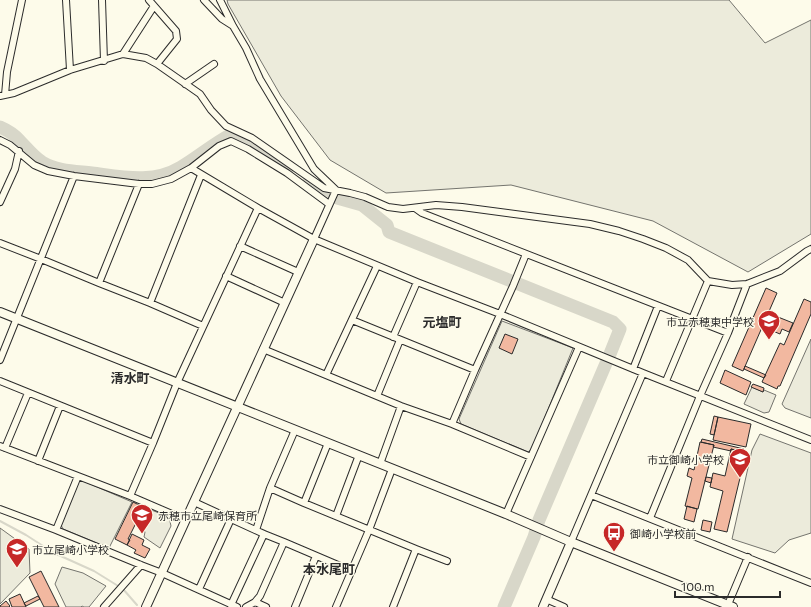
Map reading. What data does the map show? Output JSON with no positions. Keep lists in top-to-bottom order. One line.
{"districts":["元塩町","清水町","本水尾町"],"places":{"school or university":["市立赤穂東中学校","市立御崎小学校","赤穂市立尾崎保育所","市立尾崎小学校"],"bus stop":["御崎小学校前"]},"scale_bar":"100 m"}
